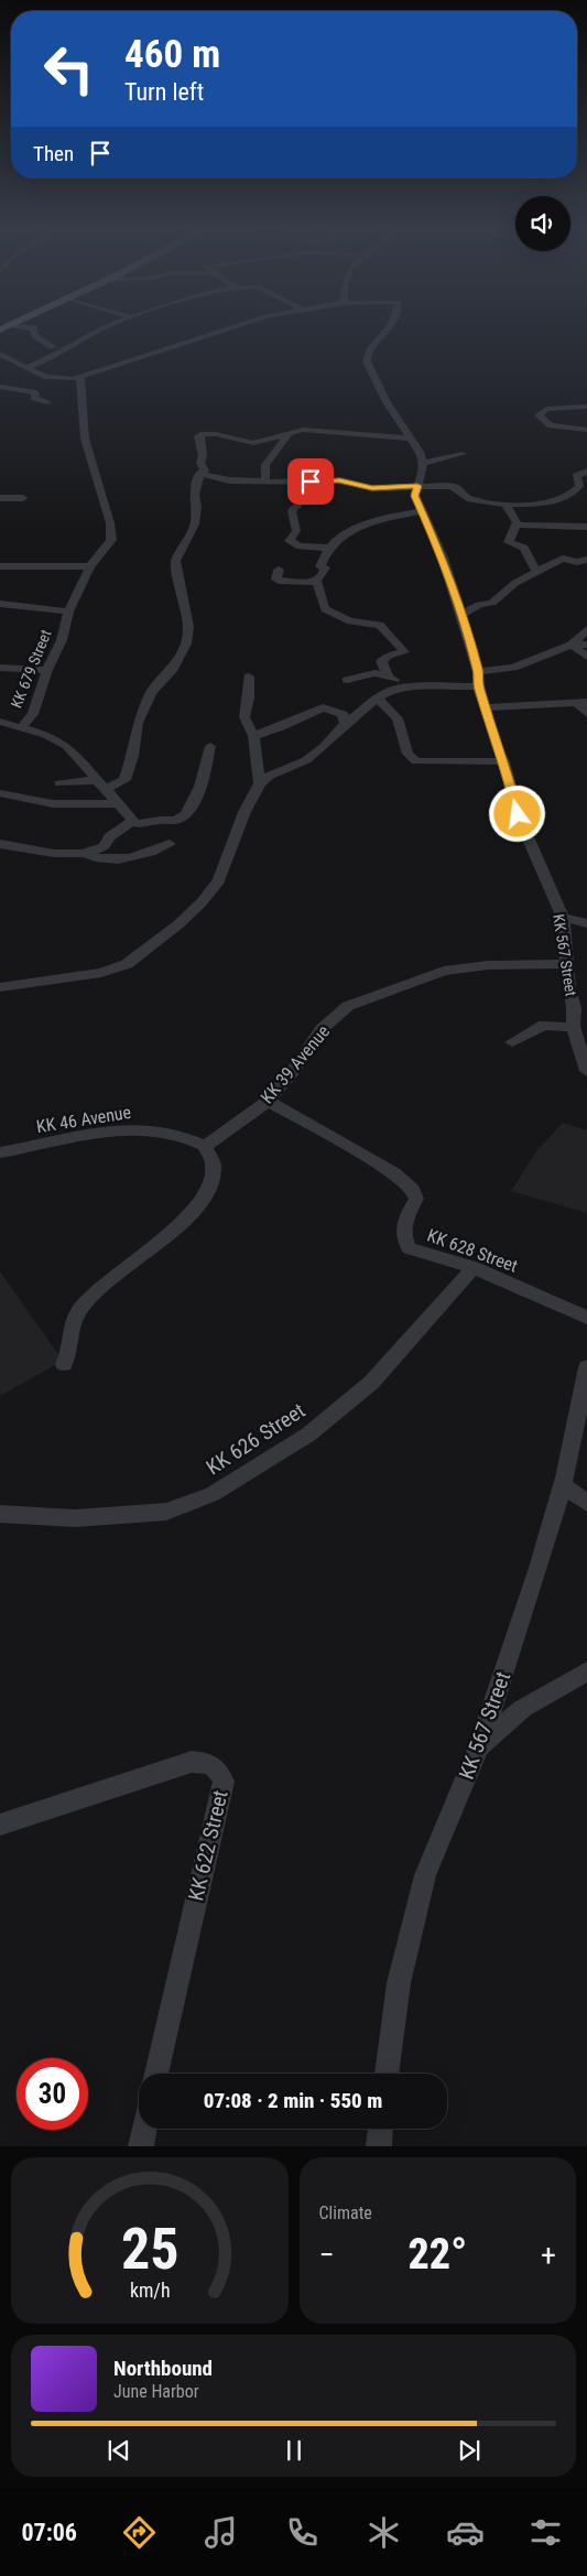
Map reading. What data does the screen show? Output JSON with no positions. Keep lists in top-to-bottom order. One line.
{"streets":{"street":["KK 679 Street","KK 567 Street","KK 39 Avenue","KK 46 Avenue","KK 628 Street","KK 626 Street","KK 622 Street"]},"crossings":[["KK 567 Street","KK 39 Avenue"],["KK 39 Avenue","KK 46 Avenue"],["KK 39 Avenue","KK 628 Street"],["KK 628 Street","KK 626 Street"]],"page":{"turn":["460 m","Turn left"],"then":"Then","limit":"30","trip":"07:08 · 2 min · 550 m","tile":"Climate","heat":["−","22°","+"],"song":["Northbound","June Harbor"],"tabs":"07:06","gauge":["25","km/h"]}}
